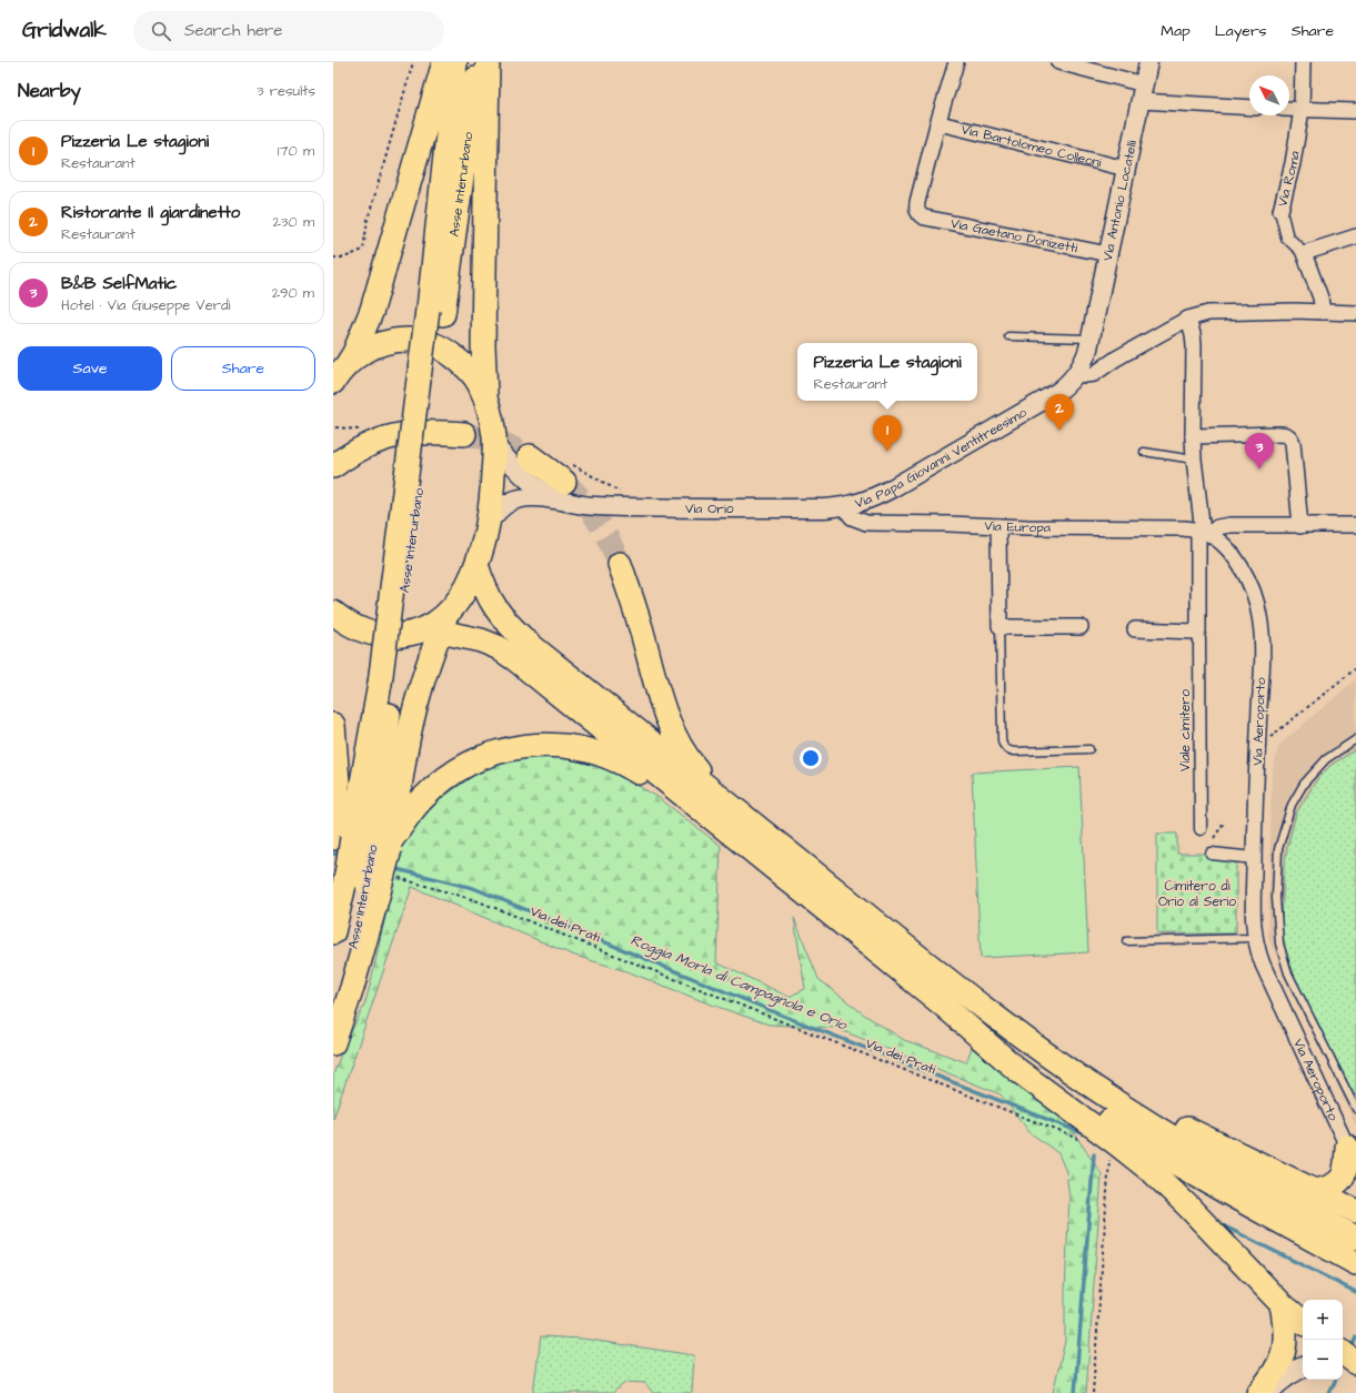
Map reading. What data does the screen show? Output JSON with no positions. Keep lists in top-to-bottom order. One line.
{"streets":{"highway":["Asse Interurbano"],"street":["Via Bartolomeo Colleoni","Via Roma","Via Antonio Locatelli","Via Gaetano Donizetti","Via Papa Giovanni Ventitreesimo","Via Orio","Via Europa","Via Aeroporto","Viale cimitero"],"path":["Via dei Prati"]},"crossings":[["Via Bartolomeo Colleoni","Via Antonio Locatelli"],["Via Bartolomeo Colleoni","Via Gaetano Donizetti"],["Asse Interurbano","Via dei Prati"],["Via Antonio Locatelli","Via Gaetano Donizetti"],["Via Antonio Locatelli","Via Papa Giovanni Ventitreesimo"],["Via Papa Giovanni Ventitreesimo","Via Orio"],["Via Papa Giovanni Ventitreesimo","Via Europa"],["Via Orio","Via Europa"],["Via Europa","Via Aeroporto"]],"water":["Roggia Morla di Campagnola e Orio"],"parks":["Cimitero di Orio al Serio"],"north":"top left","page":{"header":"Gridwalk","search":"Search here","nav":["Map","Layers","Share"],"heading":["Nearby","3 results"],"list":[{"mark":"1","name":"Pizzeria Le stagioni","note":"Restaurant","value":"170 m"},{"mark":"2","name":"Ristorante Il giardinetto","note":"Restaurant","value":"230 m"},{"mark":"3","name":"B&B SelfMatic","note":"Hotel · Via Giuseppe Verdi","value":"290 m"}],"buttons":["Save","Share"],"popup":["Pizzeria Le stagioni","Restaurant"],"pins":["2","1","3"],"map_buttons":["+","−"]}}
